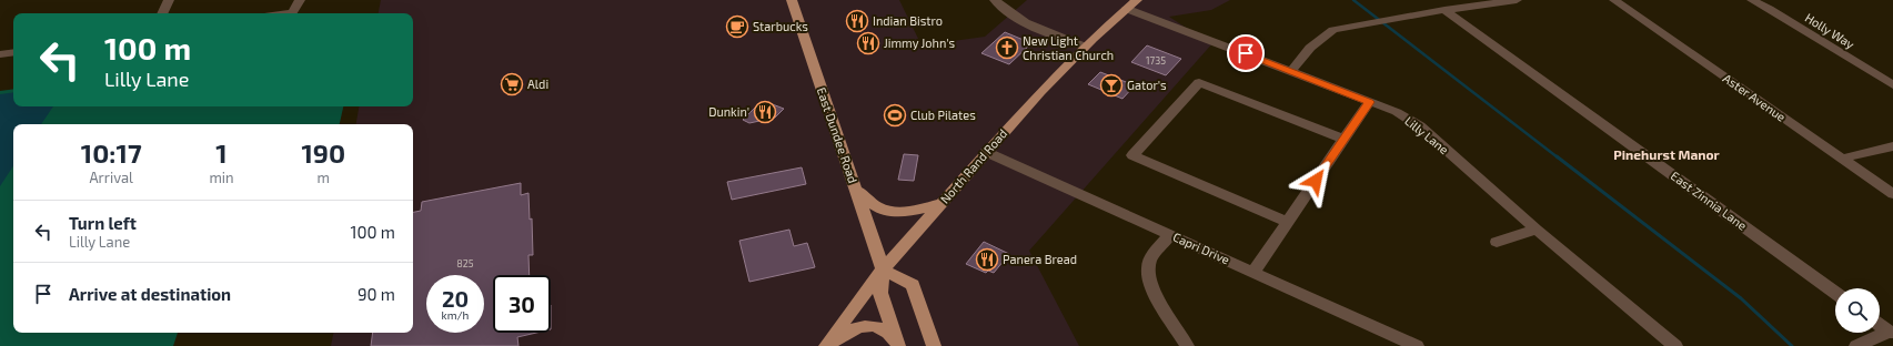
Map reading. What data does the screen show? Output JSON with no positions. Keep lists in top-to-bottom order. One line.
{"streets":{"main road":["East Dundee Road","North Rand Road"],"street":["Holly Way","Aster Avenue","Lilly Lane","East Zinnia Lane","Capri Drive"]},"crossings":[["East Dundee Road","North Rand Road"],["Lilly Lane","North Rand Road"],["North Rand Road","Capri Drive"]],"districts":["Pinehurst Manor"],"places":{"restaurant":["Indian Bistro","Jimmy John's","Dunkin'","Panera Bread"],"cafe":["Starbucks"],"church":["New Light Christian Church"],"supermarket":["Aldi"],"bar":["Gator's"],"sports":["Club Pilates"]},"house_numbers":["1735","825"],"page":{"turn":["100 m","Lilly Lane"],"eta":["10:17","Arrival","1","min","190","m"],"list":[{"name":"Turn left","note":"Lilly Lane","value":"100 m"},{"name":"Arrive at destination","value":"90 m"}],"speed":"20 km/h","limit":"30"}}
